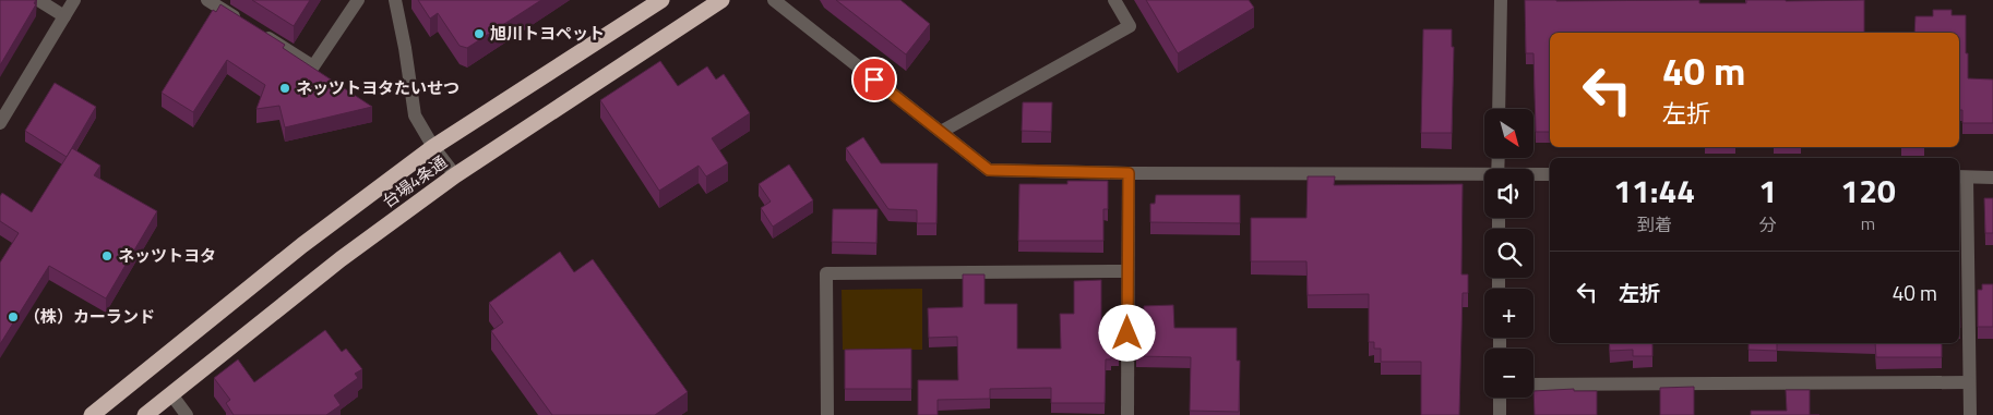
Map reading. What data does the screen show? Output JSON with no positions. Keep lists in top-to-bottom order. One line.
{"streets":{"highway":["台場4条通"]},"places":["旭川トヨペット","ネッツトヨタたいせつ","ネッツトヨタ","（株）カーランド"],"north":"bottom right","page":{"turn":["40 m","左折"],"map_buttons":["+","−"],"eta":["11:44","到着","1","分","120","m"],"list":[{"name":"左折","value":"40 m"}]}}
